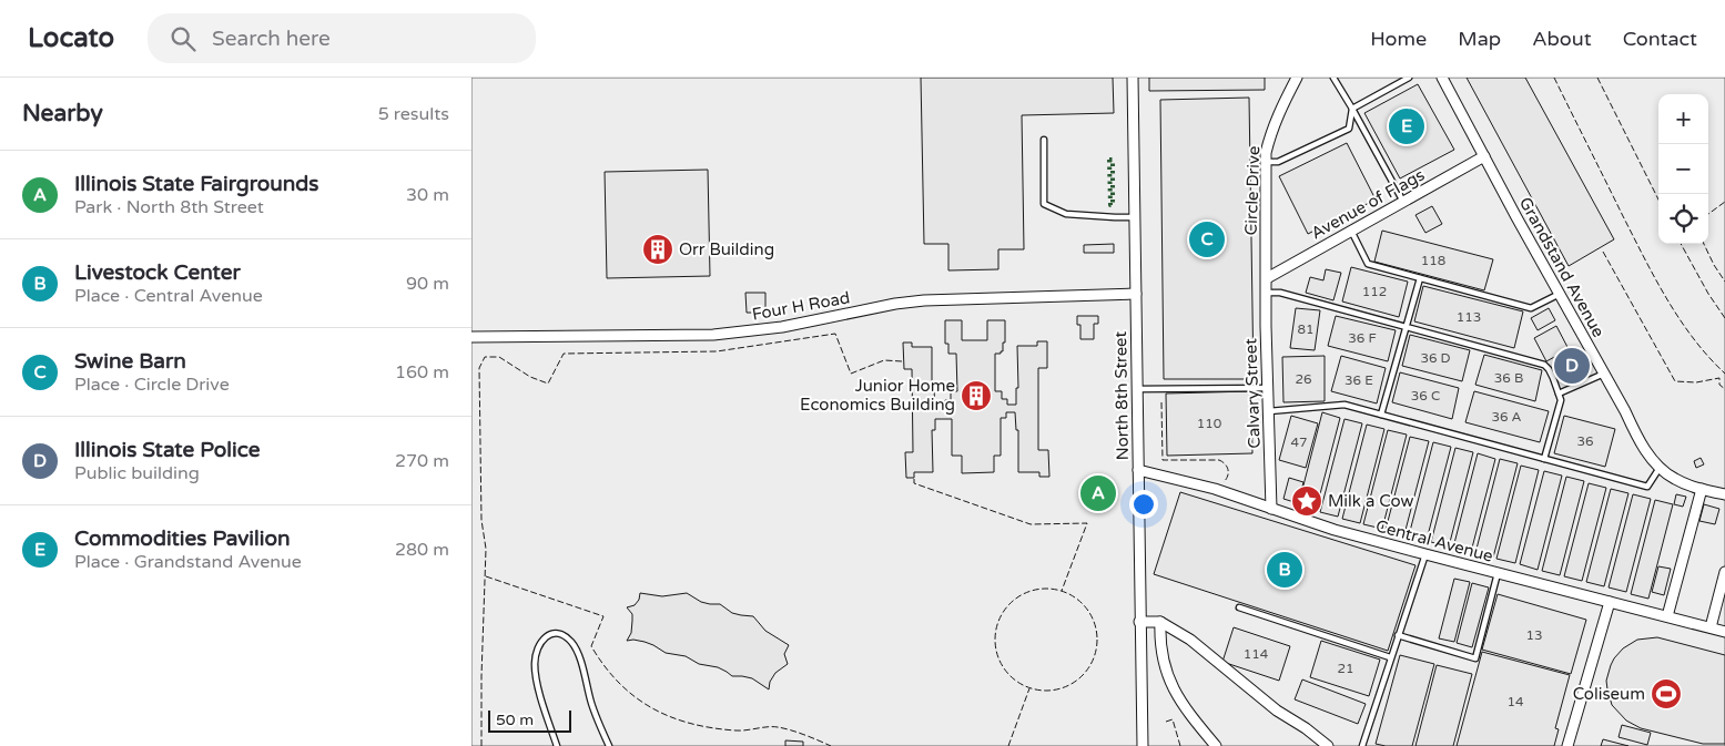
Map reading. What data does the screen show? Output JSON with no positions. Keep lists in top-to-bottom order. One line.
{"streets":{"street":["Circle Drive","Avenue of Flags","Grandstand Avenue","Four H Road","Calvary Street","North 8th Street","Central Avenue"]},"crossings":[["Circle Drive","Avenue of Flags"],["Circle Drive","Calvary Street"],["Avenue of Flags","Grandstand Avenue"],["Avenue of Flags","Calvary Street"],["Four H Road","North 8th Street"],["Calvary Street","Central Avenue"],["North 8th Street","Central Avenue"]],"places":{"building":["Orr Building","Junior Home Economics Building"],"place":["Milk a Cow"],"sports":["Coliseum"]},"house_numbers":["118","112","113","81","36 F","36 D","36 B","26","36 E","36 C","36 A","110","36","47","13","114","21","14"],"scale_bar":"50 m","page":{"header":"Locato","search":"Search here","nav":["Home","Map","About","Contact"],"heading":["Nearby","5 results"],"map_buttons":["+","−"],"pins":["E","C","D","A","B"],"list":[{"mark":"A","name":"Illinois State Fairgrounds","note":"Park · North 8th Street","value":"30 m"},{"mark":"B","name":"Livestock Center","note":"Place · Central Avenue","value":"90 m"},{"mark":"C","name":"Swine Barn","note":"Place · Circle Drive","value":"160 m"},{"mark":"D","name":"Illinois State Police","note":"Public building","value":"270 m"},{"mark":"E","name":"Commodities Pavilion","note":"Place · Grandstand Avenue","value":"280 m"}],"scale":"50 m"}}
